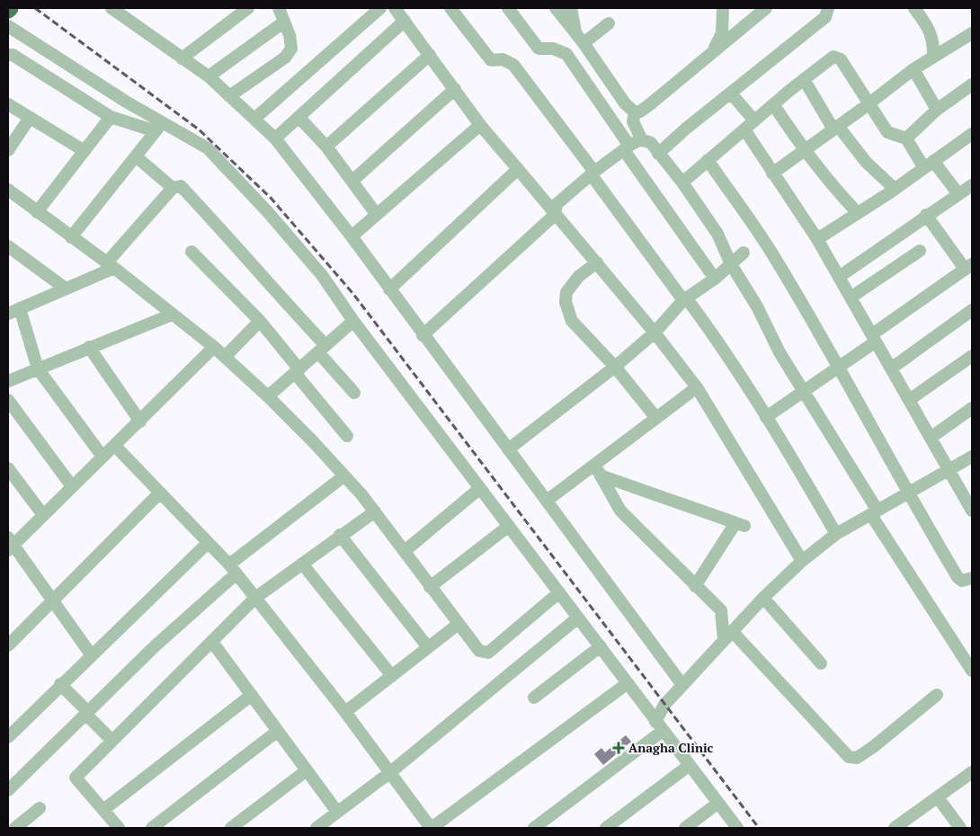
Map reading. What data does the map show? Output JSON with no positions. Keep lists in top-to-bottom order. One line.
{"places":{"health":["Anagha Clinic"]}}
